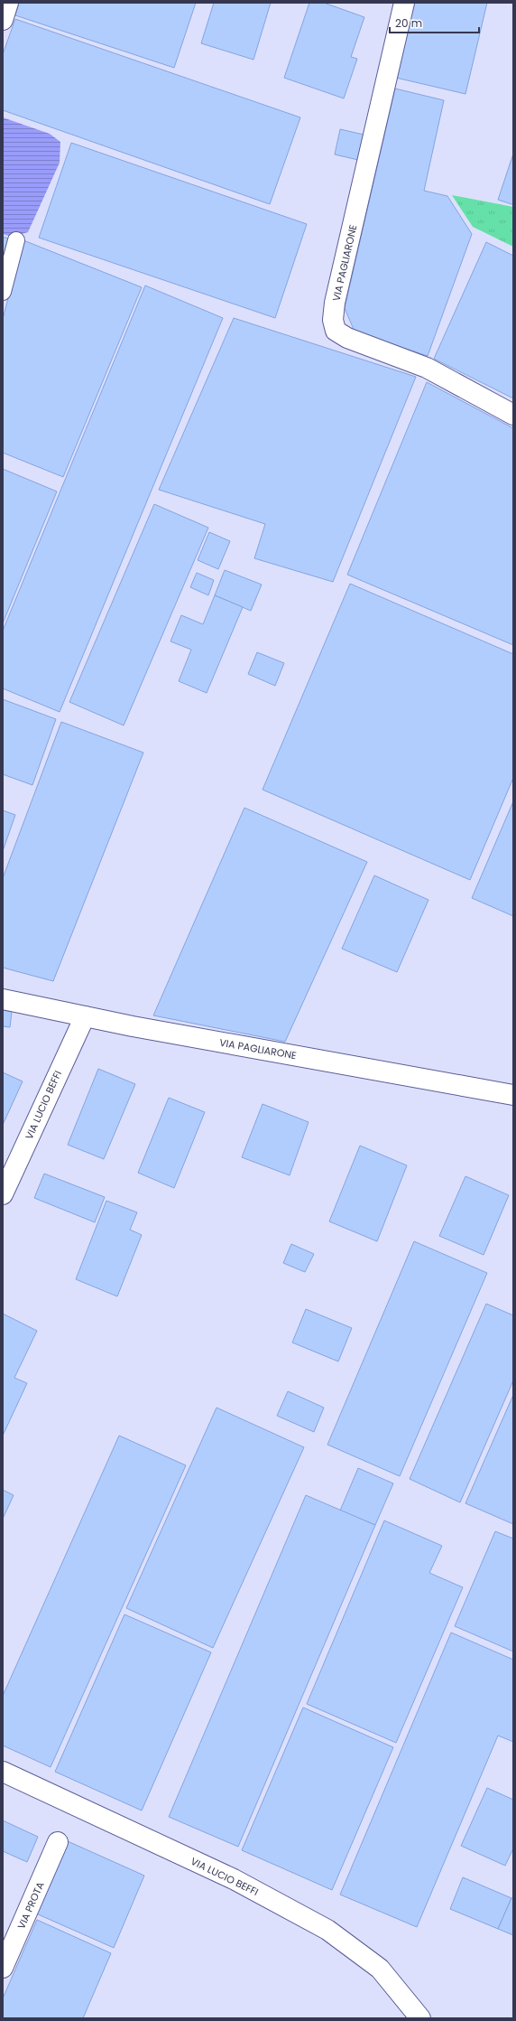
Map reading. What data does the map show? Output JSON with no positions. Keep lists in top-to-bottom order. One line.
{"streets":{"street":["VIA PAGLIARONE","VIA LUCIO BEFFI","VIA PROTA"]},"crossings":[["VIA PAGLIARONE","VIA LUCIO BEFFI"]],"scale_bar":"20 m"}
